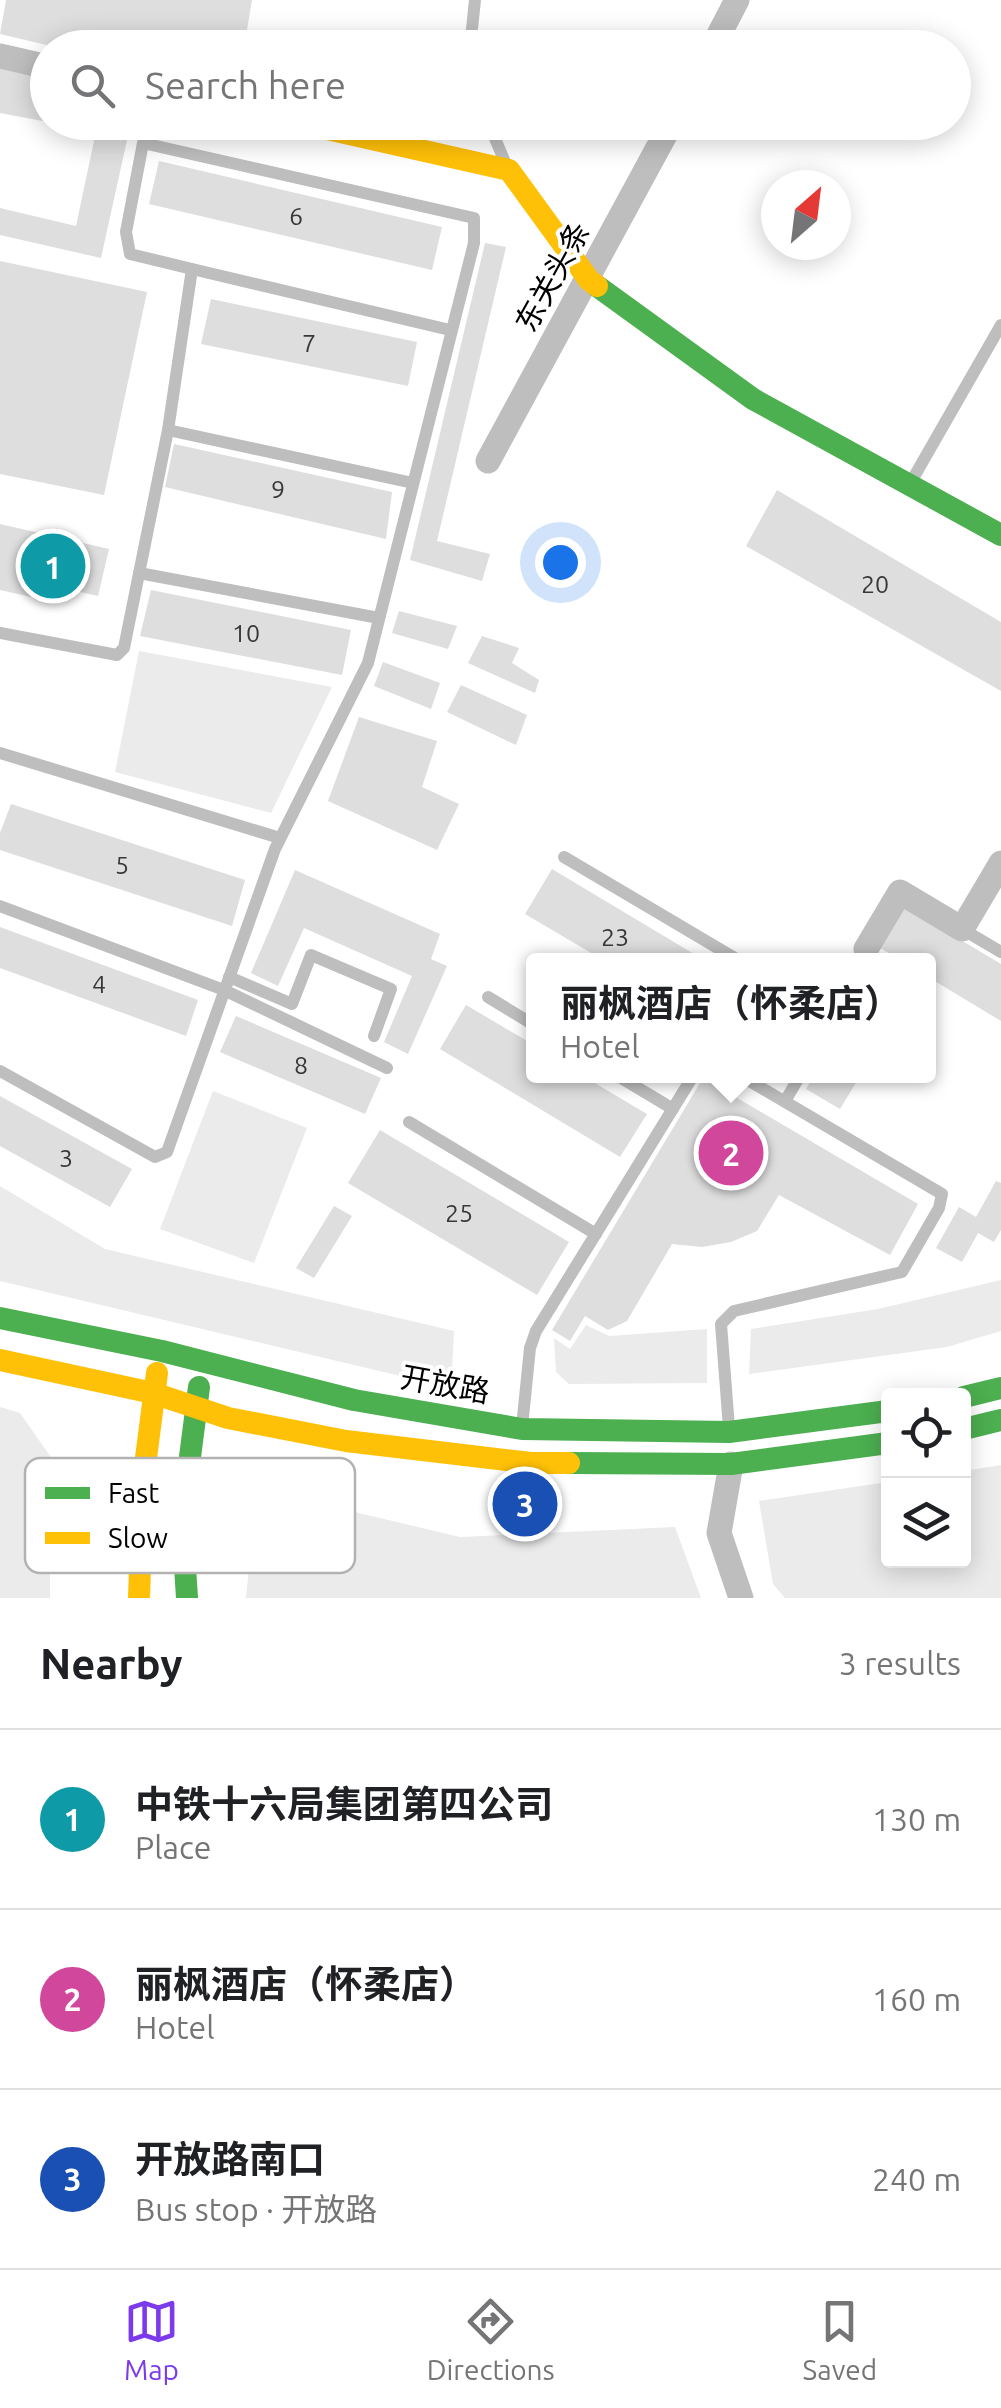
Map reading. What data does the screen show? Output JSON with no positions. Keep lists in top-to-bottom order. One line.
{"streets":{"main road":["开放路"],"street":["东关头条"]},"house_numbers":["6","7","9","20","10","5","23","4","8","3","25"],"legend":["Fast","Slow"],"north":"top right","page":{"search":"Search here","pins":["1","2","3"],"popup":["丽枫酒店（怀柔店）","Hotel"],"heading":["Nearby","3 results"],"list":[{"mark":"1","name":"中铁十六局集团第四公司","note":"Place","value":"130 m"},{"mark":"2","name":"丽枫酒店（怀柔店）","note":"Hotel","value":"160 m"},{"mark":"3","name":"开放路南口","note":"Bus stop · 开放路","value":"240 m"}],"nav":["Map","Directions","Saved"]}}
